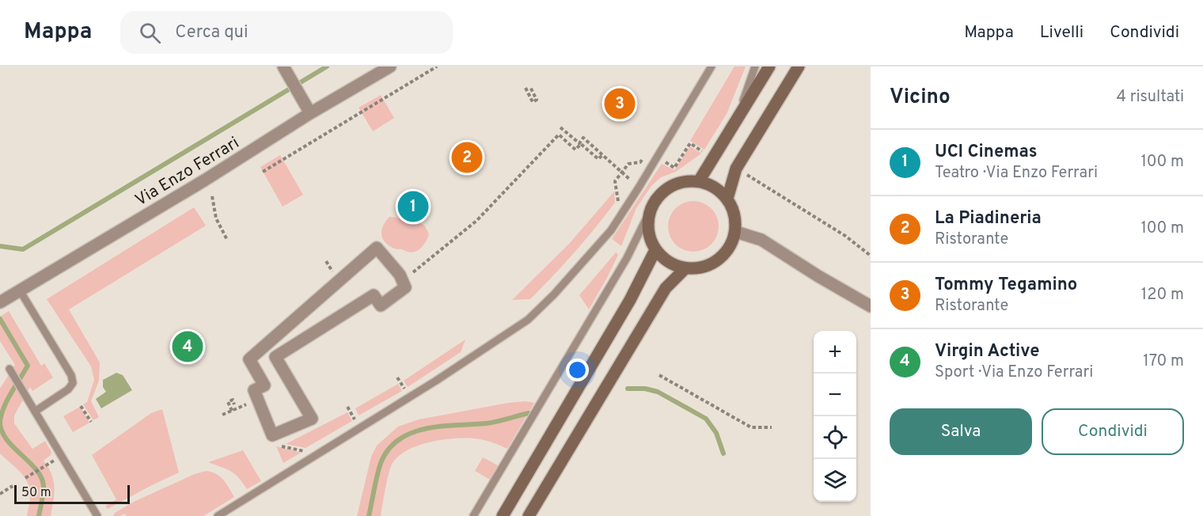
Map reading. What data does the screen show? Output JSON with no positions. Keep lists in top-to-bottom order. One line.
{"streets":{"street":["Via Enzo Ferrari"]},"scale_bar":"50 m","page":{"header":"Mappa","search":"Cerca qui","nav":["Mappa","Livelli","Condividi"],"heading":["Vicino","4 risultati"],"pins":["3","2","1","4"],"list":[{"mark":"1","name":"UCI Cinemas","note":"Teatro · Via Enzo Ferrari","value":"100 m"},{"mark":"2","name":"La Piadineria","note":"Ristorante","value":"100 m"},{"mark":"3","name":"Tommy Tegamino","note":"Ristorante","value":"120 m"},{"mark":"4","name":"Virgin Active","note":"Sport · Via Enzo Ferrari","value":"170 m"}],"map_buttons":["+","−"],"buttons":["Salva","Condividi"],"scale":"50 m"}}
